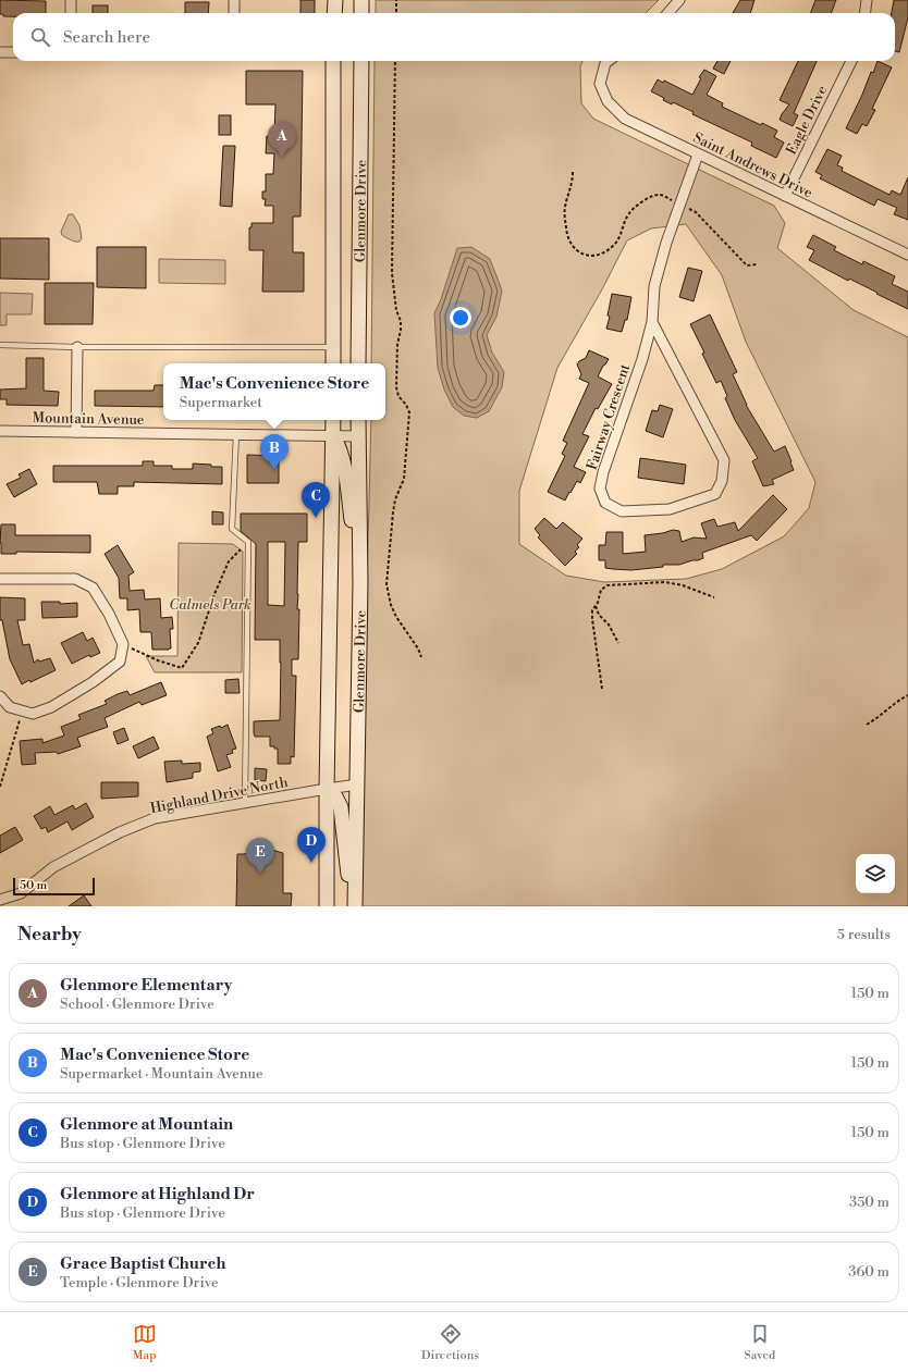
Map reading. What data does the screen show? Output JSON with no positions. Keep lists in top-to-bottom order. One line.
{"streets":{"main road":["Glenmore Drive"],"street":["Eagle Drive","Saint Andrews Drive","Fairway Crescent","Mountain Avenue","Highland Drive North"]},"crossings":[["Eagle Drive","Saint Andrews Drive"],["Saint Andrews Drive","Fairway Crescent"],["Glenmore Drive","Mountain Avenue"],["Glenmore Drive","Highland Drive North"]],"parks":["Calmels Park"],"scale_bar":"50 m","page":{"search":"Search here","pins":["A","B","C","D","E"],"popup":["Mac's Convenience Store","Supermarket"],"scale":"50 m","heading":["Nearby","5 results"],"list":[{"mark":"A","name":"Glenmore Elementary","note":"School · Glenmore Drive","value":"150 m"},{"mark":"B","name":"Mac's Convenience Store","note":"Supermarket · Mountain Avenue","value":"150 m"},{"mark":"C","name":"Glenmore at Mountain","note":"Bus stop · Glenmore Drive","value":"150 m"},{"mark":"D","name":"Glenmore at Highland Dr","note":"Bus stop · Glenmore Drive","value":"350 m"},{"mark":"E","name":"Grace Baptist Church","note":"Temple · Glenmore Drive","value":"360 m"}],"nav":["Map","Directions","Saved"]}}
